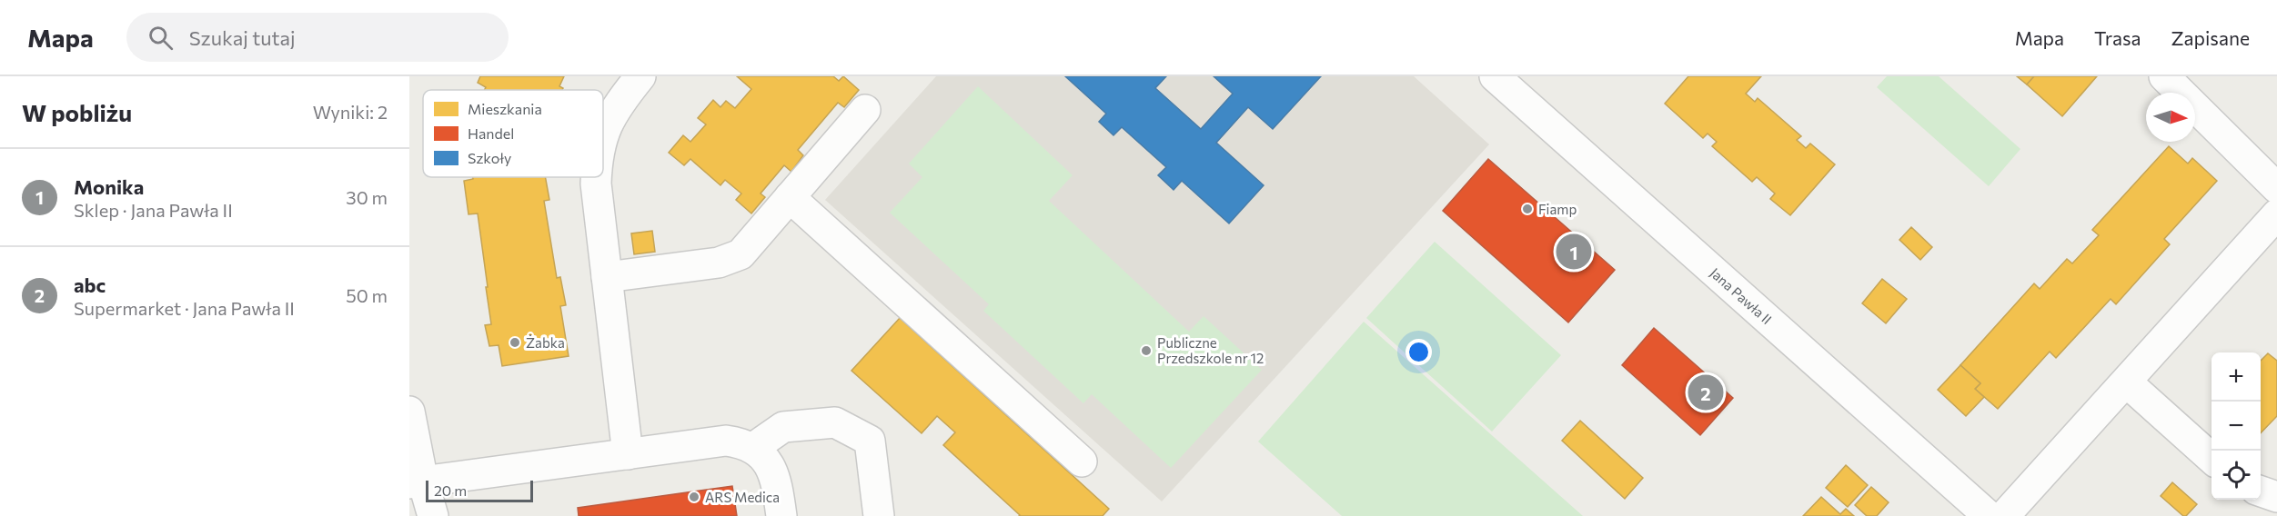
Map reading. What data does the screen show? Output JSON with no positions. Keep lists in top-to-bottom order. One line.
{"streets":{"street":["Jana Pawła II"]},"places":["Fiamp","Żabka","Publiczne Przedszkole nr 12","ARS Medica"],"legend":["Mieszkania","Handel","Szkoły"],"scale_bar":"20 m","north":"right","page":{"header":"Mapa","search":"Szukaj tutaj","nav":["Mapa","Trasa","Zapisane"],"heading":["W pobliżu","Wyniki: 2"],"list":[{"mark":"1","name":"Monika","note":"Sklep · Jana Pawła II","value":"30 m"},{"mark":"2","name":"abc","note":"Supermarket · Jana Pawła II","value":"50 m"}],"pins":["1","2"],"map_buttons":["+","−"],"scale":"20 m"}}
